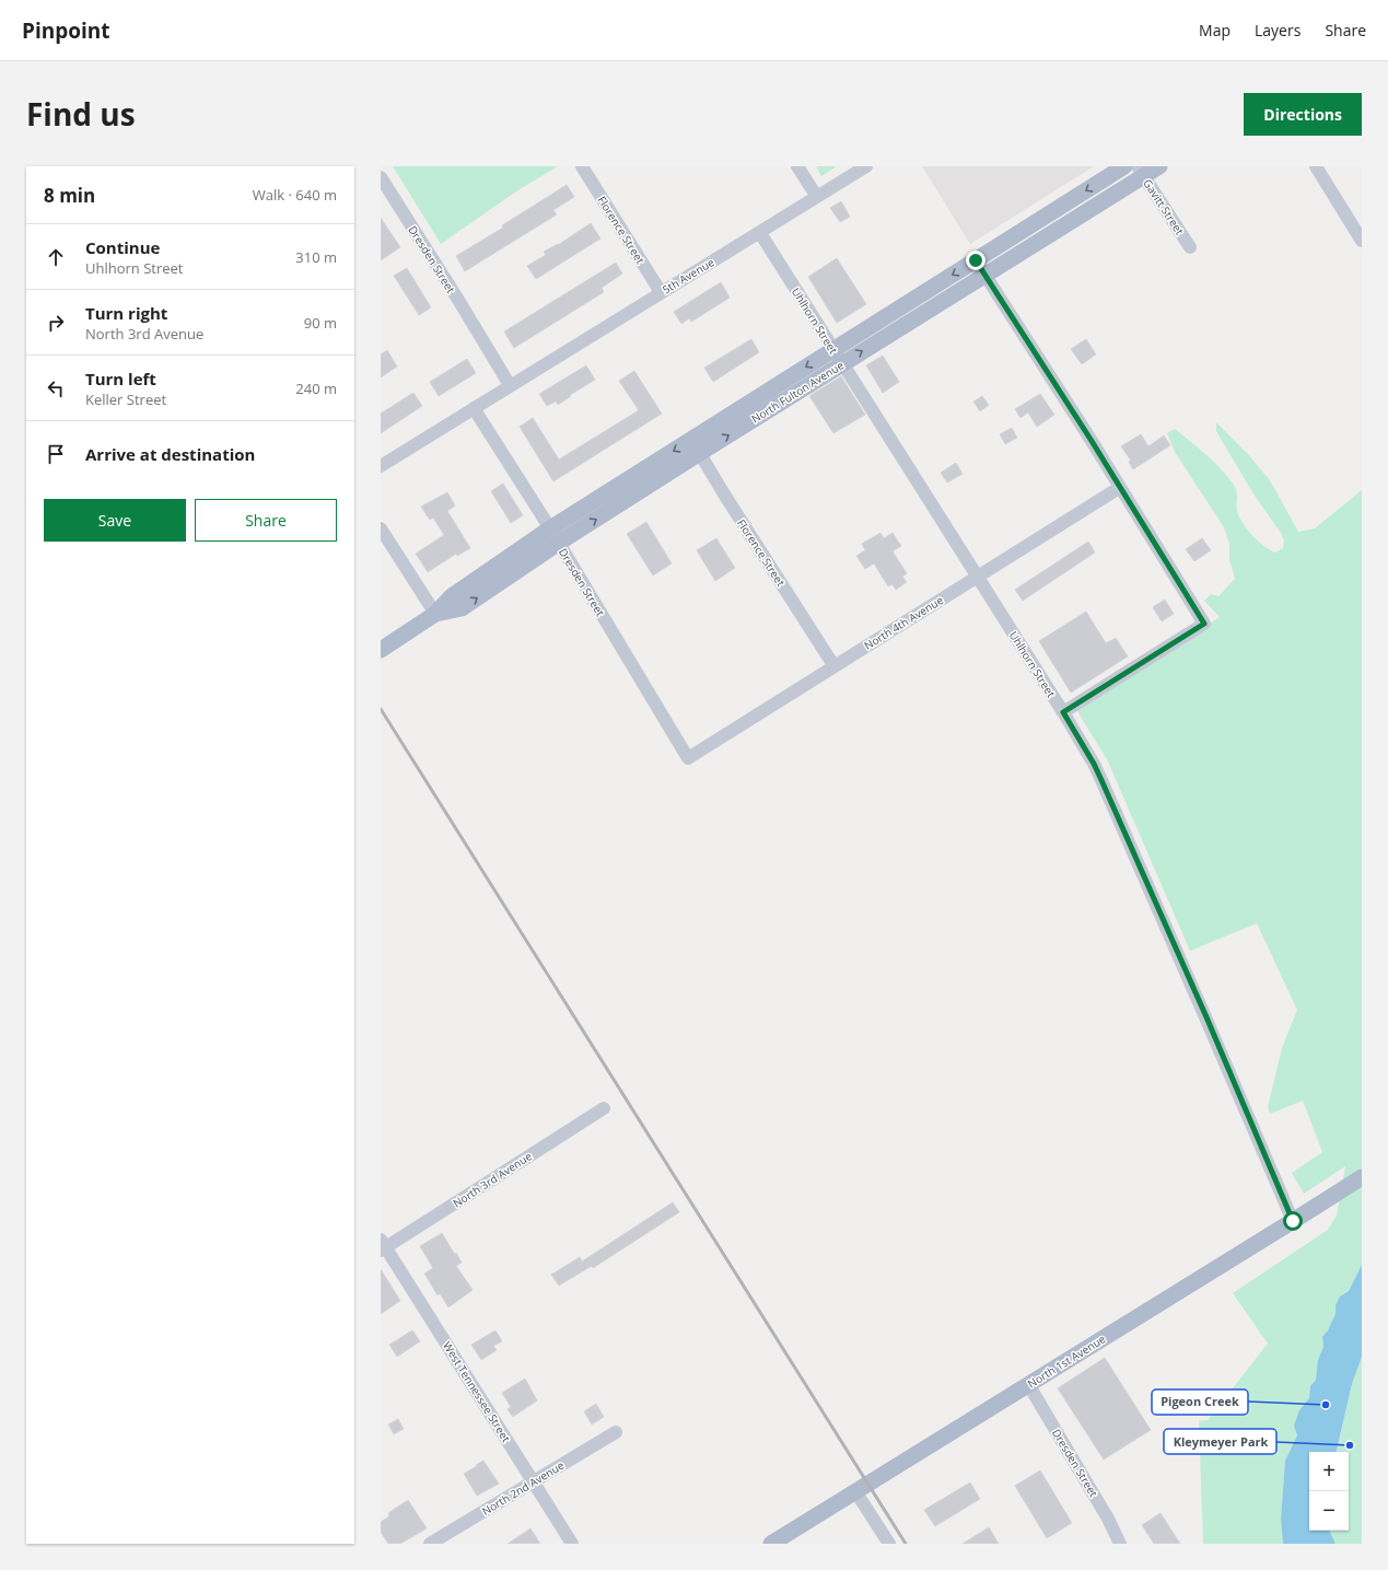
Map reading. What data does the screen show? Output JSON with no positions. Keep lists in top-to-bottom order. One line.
{"streets":{"main road":["North Fulton Avenue","North 1st Avenue"],"street":["Gavitt Street","Florence Street","Dresden Street","5th Avenue","Uhlhorn Street","North 4th Avenue","North 3rd Avenue","West Tennessee Street","North 2nd Avenue"]},"crossings":[["Gavitt Street","North Fulton Avenue"],["Florence Street","5th Avenue"],["Florence Street","North Fulton Avenue"],["Florence Street","North 4th Avenue"],["Dresden Street","5th Avenue"],["Dresden Street","North Fulton Avenue"],["Dresden Street","North 4th Avenue"],["Dresden Street","North 1st Avenue"],["5th Avenue","Uhlhorn Street"],["Uhlhorn Street","North Fulton Avenue"],["Uhlhorn Street","North 4th Avenue"],["Uhlhorn Street","North 1st Avenue"],["North 3rd Avenue","West Tennessee Street"],["West Tennessee Street","North 2nd Avenue"]],"places":["Pigeon Creek","Kleymeyer Park"],"page":{"header":"Pinpoint","nav":["Map","Layers","Share"],"title":"Find us","buttons":["Directions",["Save","Share"]],"heading":["8 min","Walk · 640 m"],"list":[["Continue","Uhlhorn Street","310 m"],["Turn right","North 3rd Avenue","90 m"],["Turn left","Keller Street","240 m"],"Arrive at destination"],"map_buttons":["+","−"]}}
